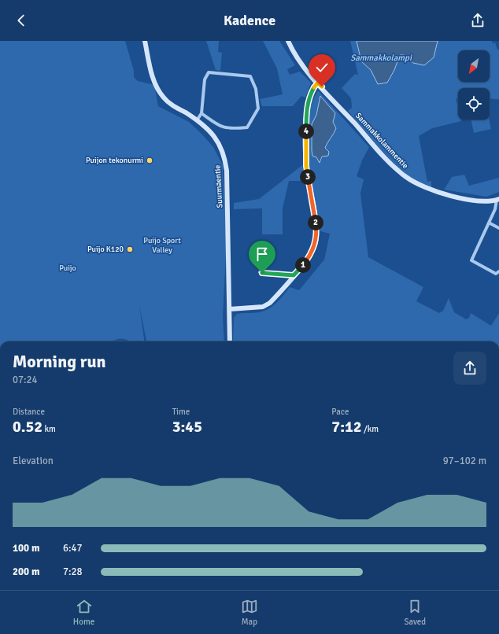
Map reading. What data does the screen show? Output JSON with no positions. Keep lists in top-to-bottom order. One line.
{"streets":{"street":["Sammakkolammentie","Suurmäentie"]},"water":["Sammakkolampi"],"parks":["Puijo Sport Valley","Puijo"],"places":["Puijon tekonurmi","Puijo K120"],"north":"bottom left","page":{"header":"Kadence","pins":["4","3","2","1"],"heading":["Morning run","07:24"],"stats":[["Distance","0.52 km"],["Time","3:45"],["Pace","7:12 /km"]],"chart":["Elevation","97–102 m"],"list":[{"name":"100 m","note":"6:47"},{"name":"200 m","note":"7:28"}],"tabs":["Home","Map","Saved"]}}
